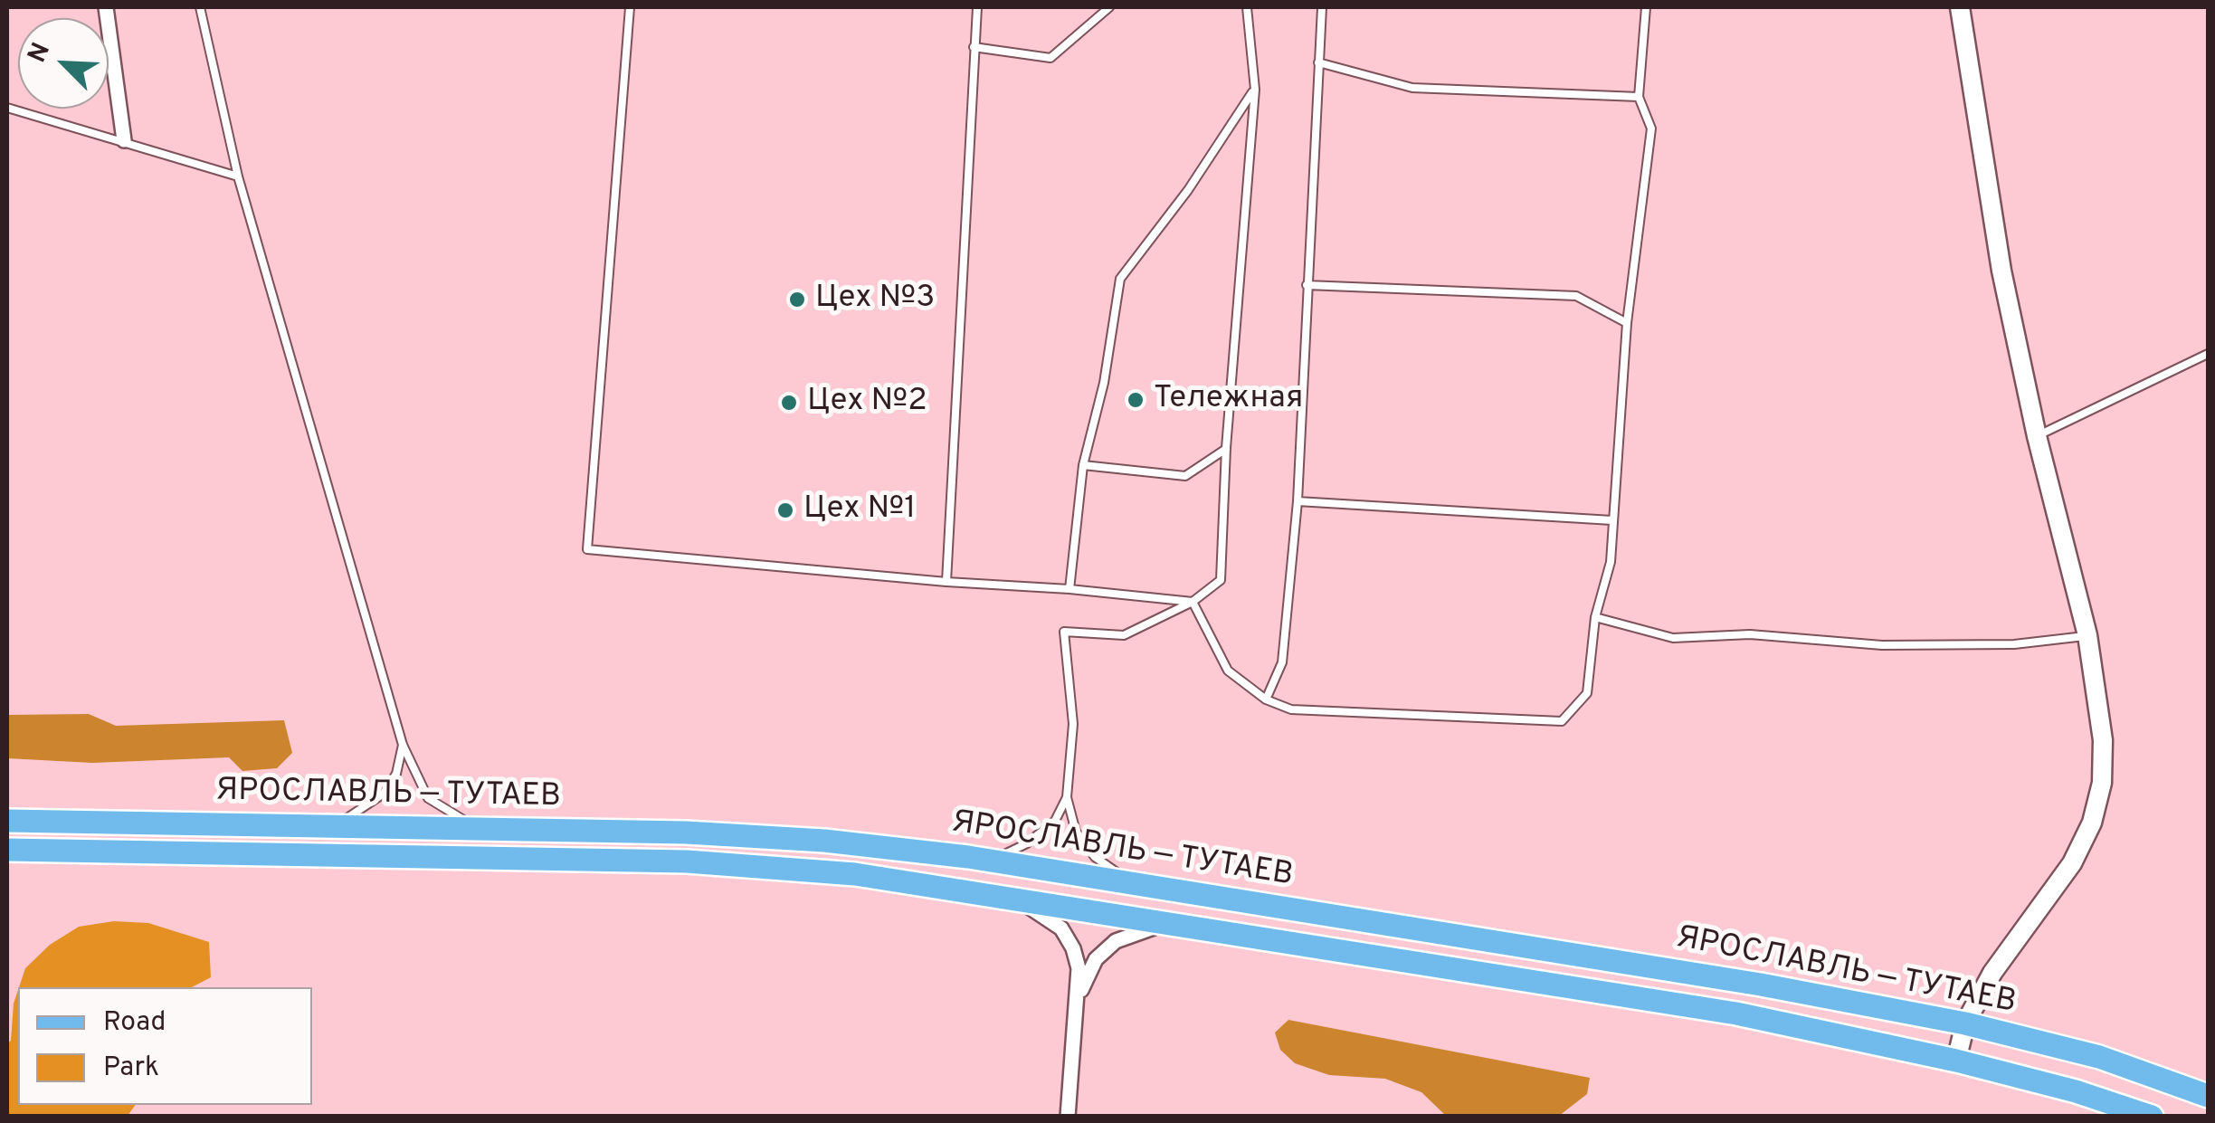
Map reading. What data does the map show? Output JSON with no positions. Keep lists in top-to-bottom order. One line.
{"streets":{"main road":["ЯРОСЛАВЛЬ — ТУТАЕВ"]},"places":["Цех №3","Тележная","Цех №2","Цех №1"],"legend":["Road","Park"],"north":"top left"}
